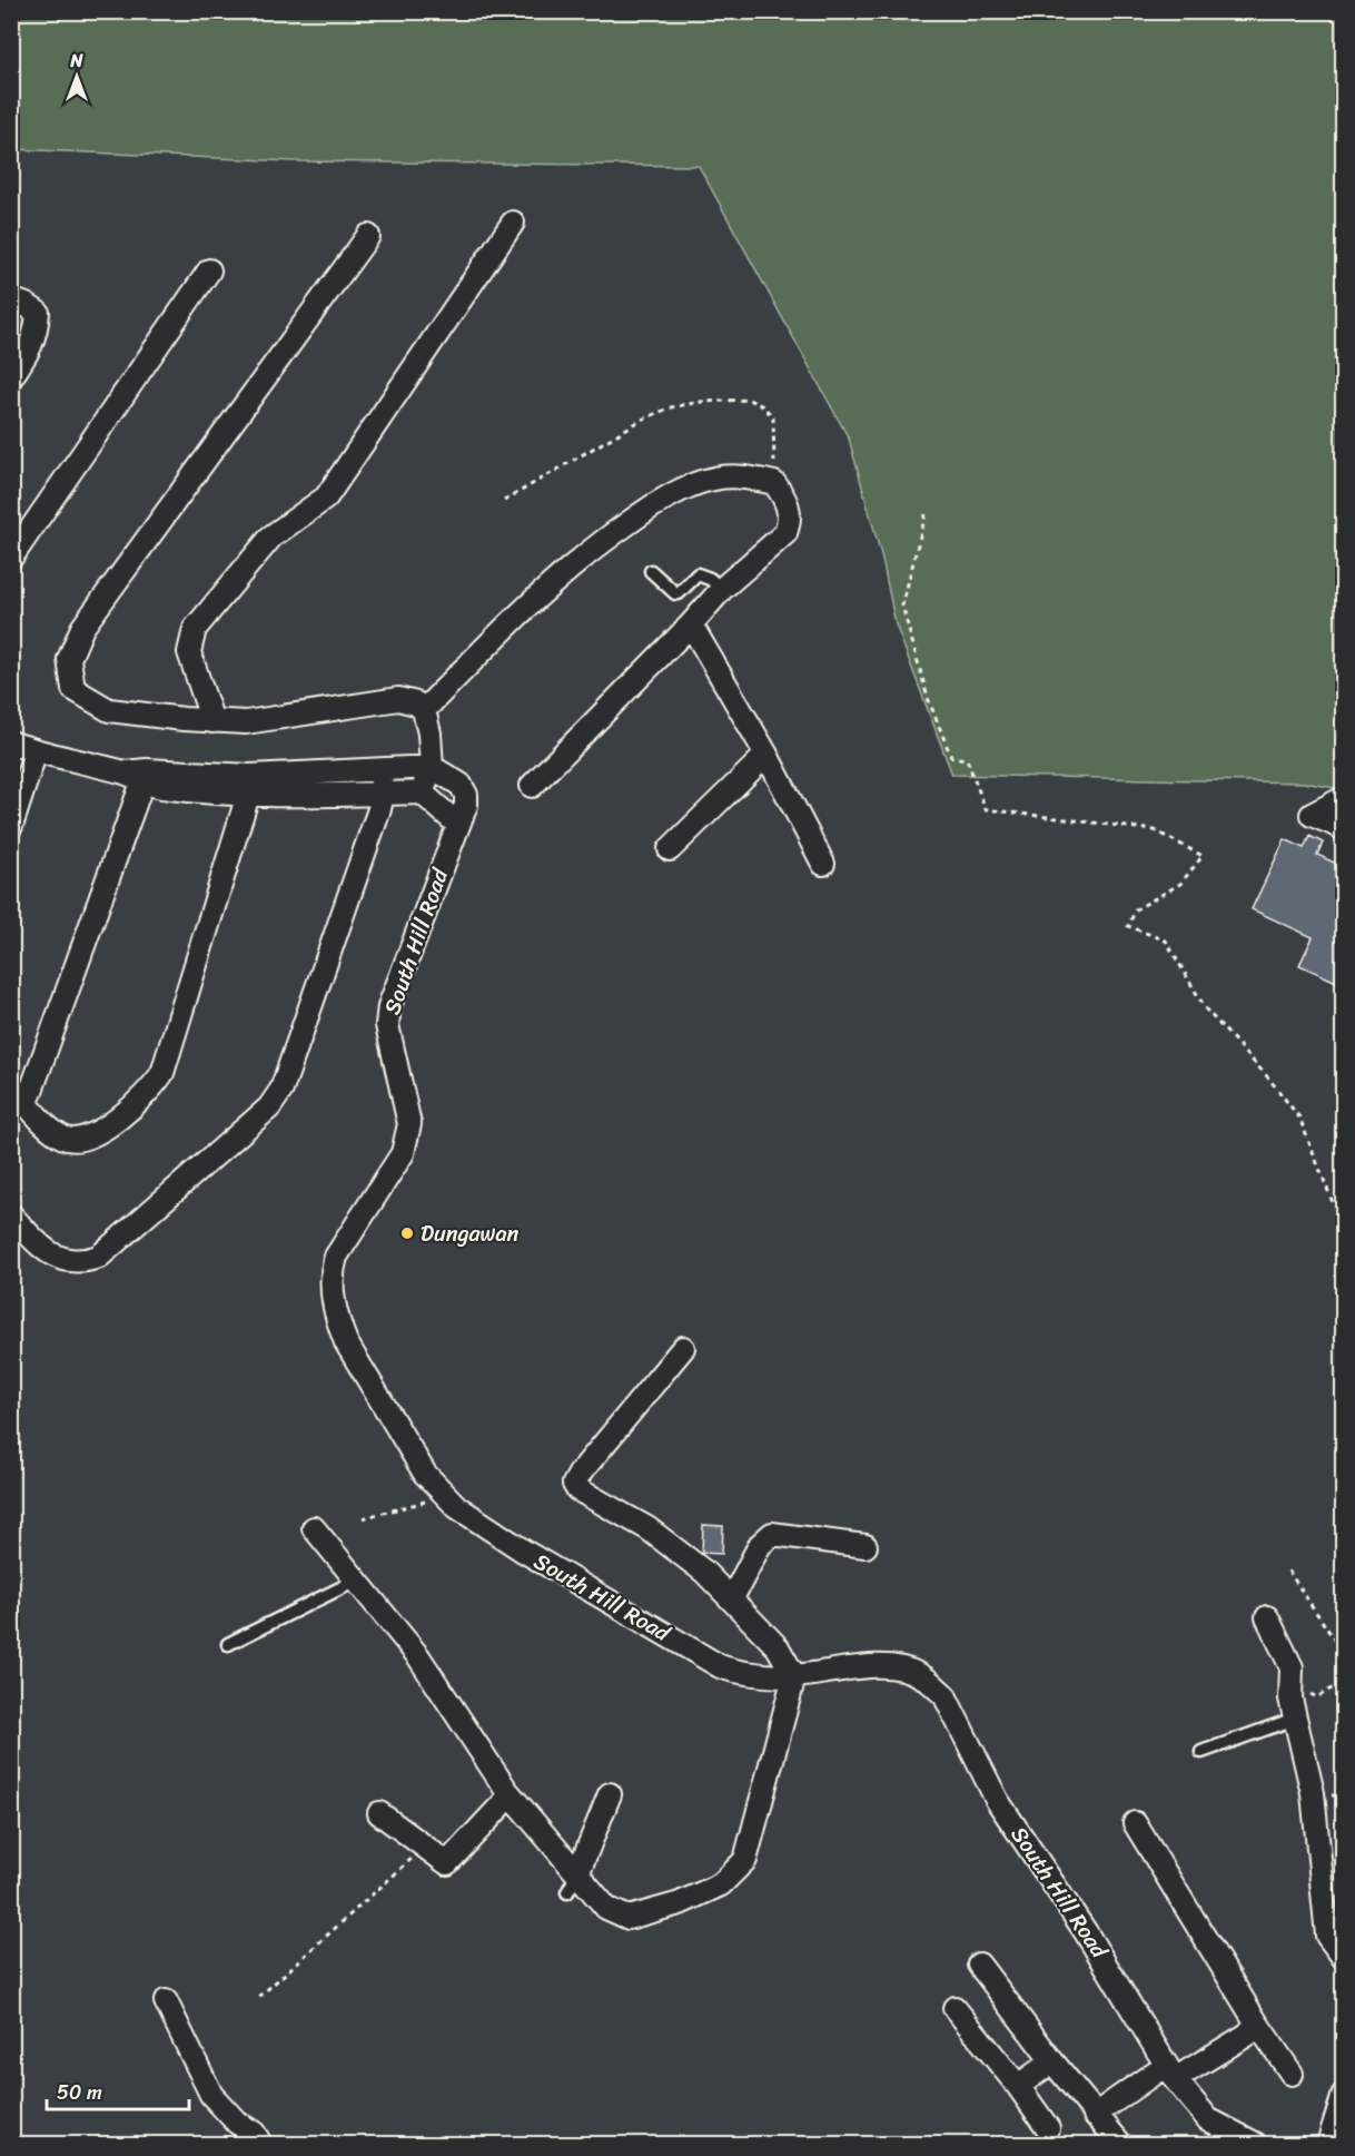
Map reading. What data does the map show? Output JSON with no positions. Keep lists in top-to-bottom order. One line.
{"streets":{"street":["South Hill Road"]},"places":["Dungawan"],"scale_bar":"50 m","north":"top"}
